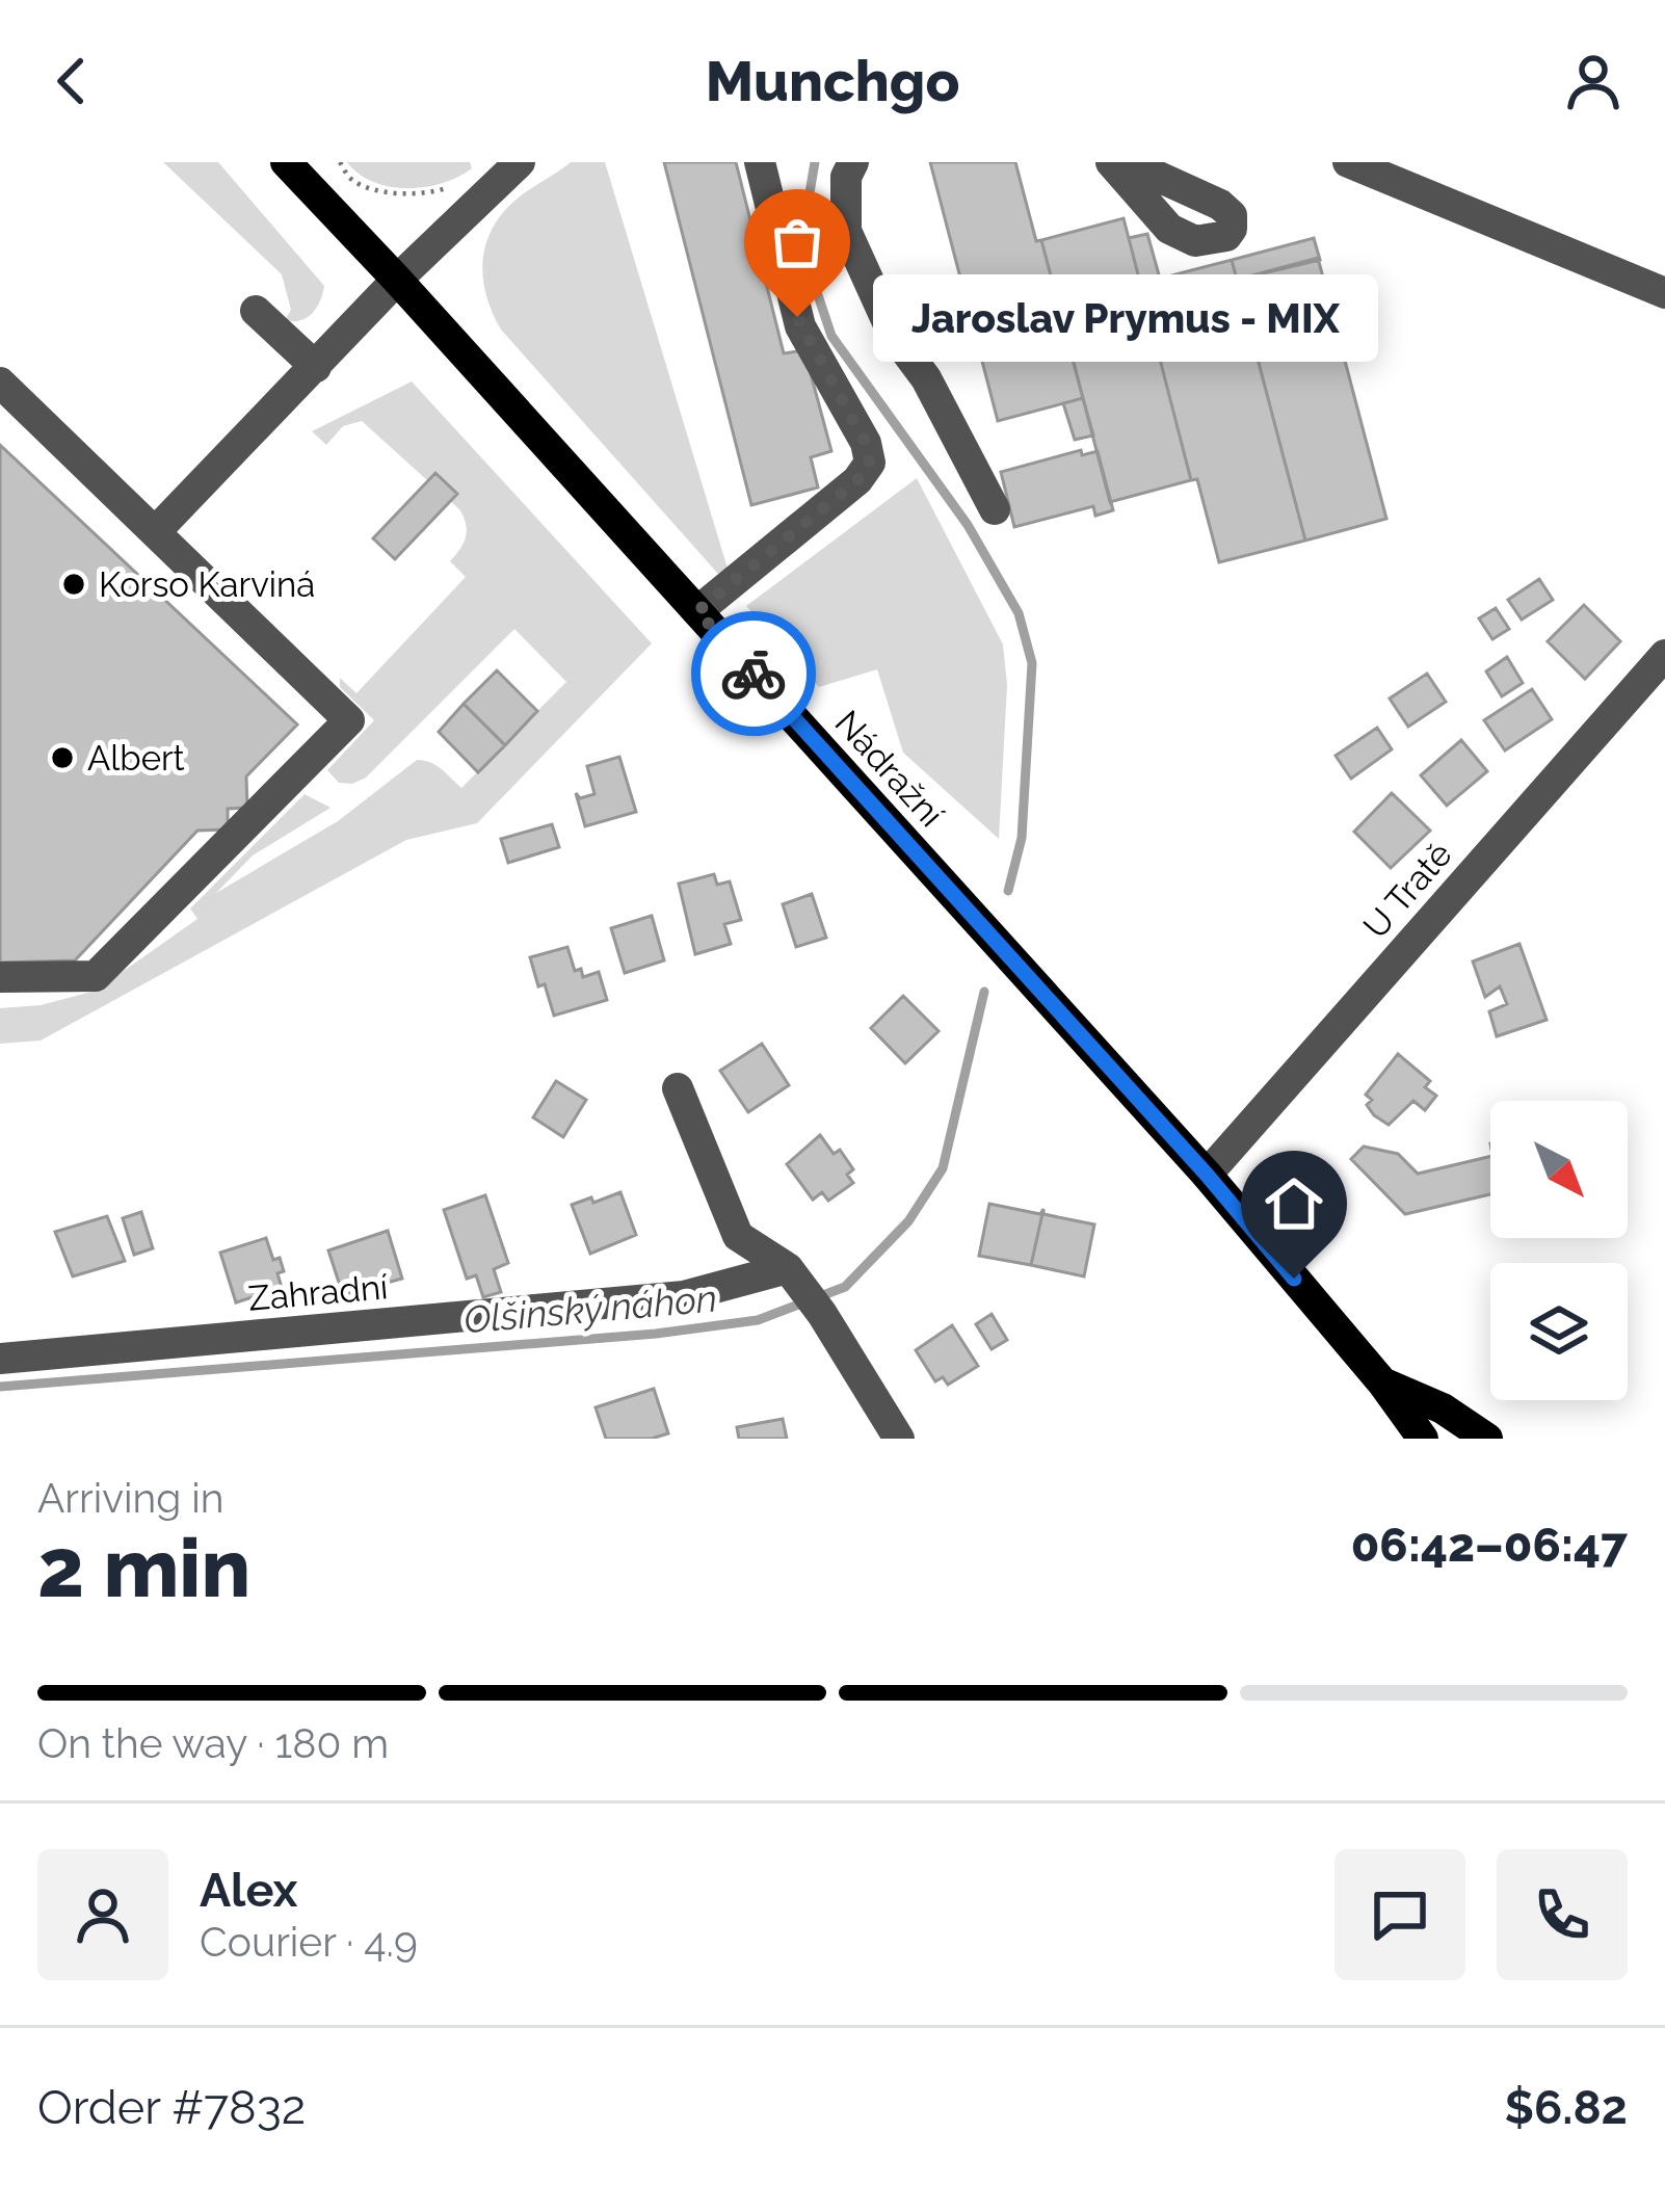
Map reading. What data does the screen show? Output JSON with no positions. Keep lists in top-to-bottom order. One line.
{"streets":{"main road":["Nádražní"],"street":["U Tratě","Zahradní"]},"crossings":[["Nádražní","U Tratě"]],"water":["Olšinský náhon"],"places":["Jaroslav Prymus - MIX","Korso Karviná","Albert"],"north":"bottom right","page":{"header":"Munchgo","bubble":"Jaroslav Prymus - MIX","heading":["2 min","Arriving in","06:42–06:47"],"panel":["Alex","Courier · 4.9","Order #7832","$6.82"],"bar":"On the way · 180 m"}}
